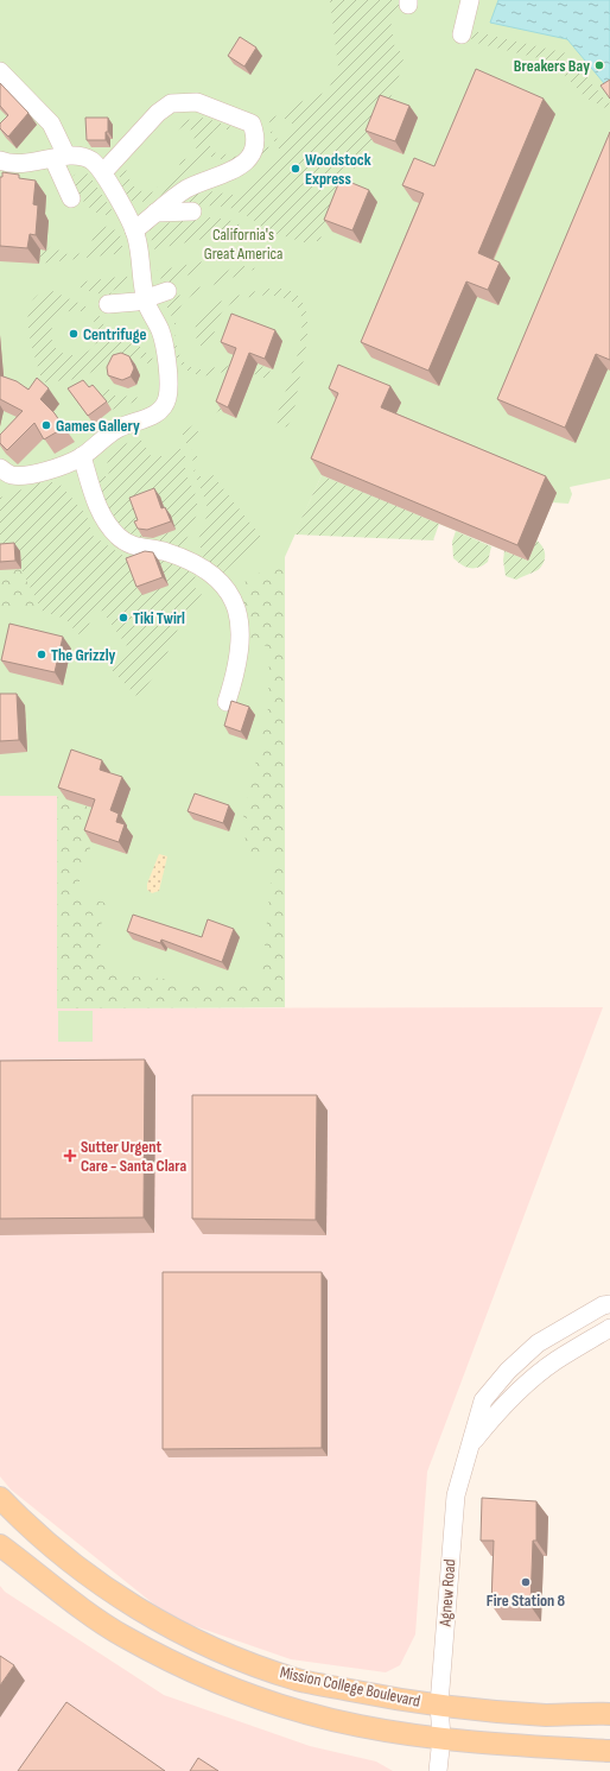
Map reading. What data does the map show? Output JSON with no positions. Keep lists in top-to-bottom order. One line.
{"streets":{"main road":["Mission College Boulevard"],"street":["Agnew Road"]},"crossings":[["Agnew Road","Mission College Boulevard"]],"parks":["California's Great America"],"places":{"other":["Breakers Bay","Woodstock Express","Centrifuge","Games Gallery","Tiki Twirl","The Grizzly","Fire Station 8"],"health":["Sutter Urgent Care - Santa Clara"]}}
